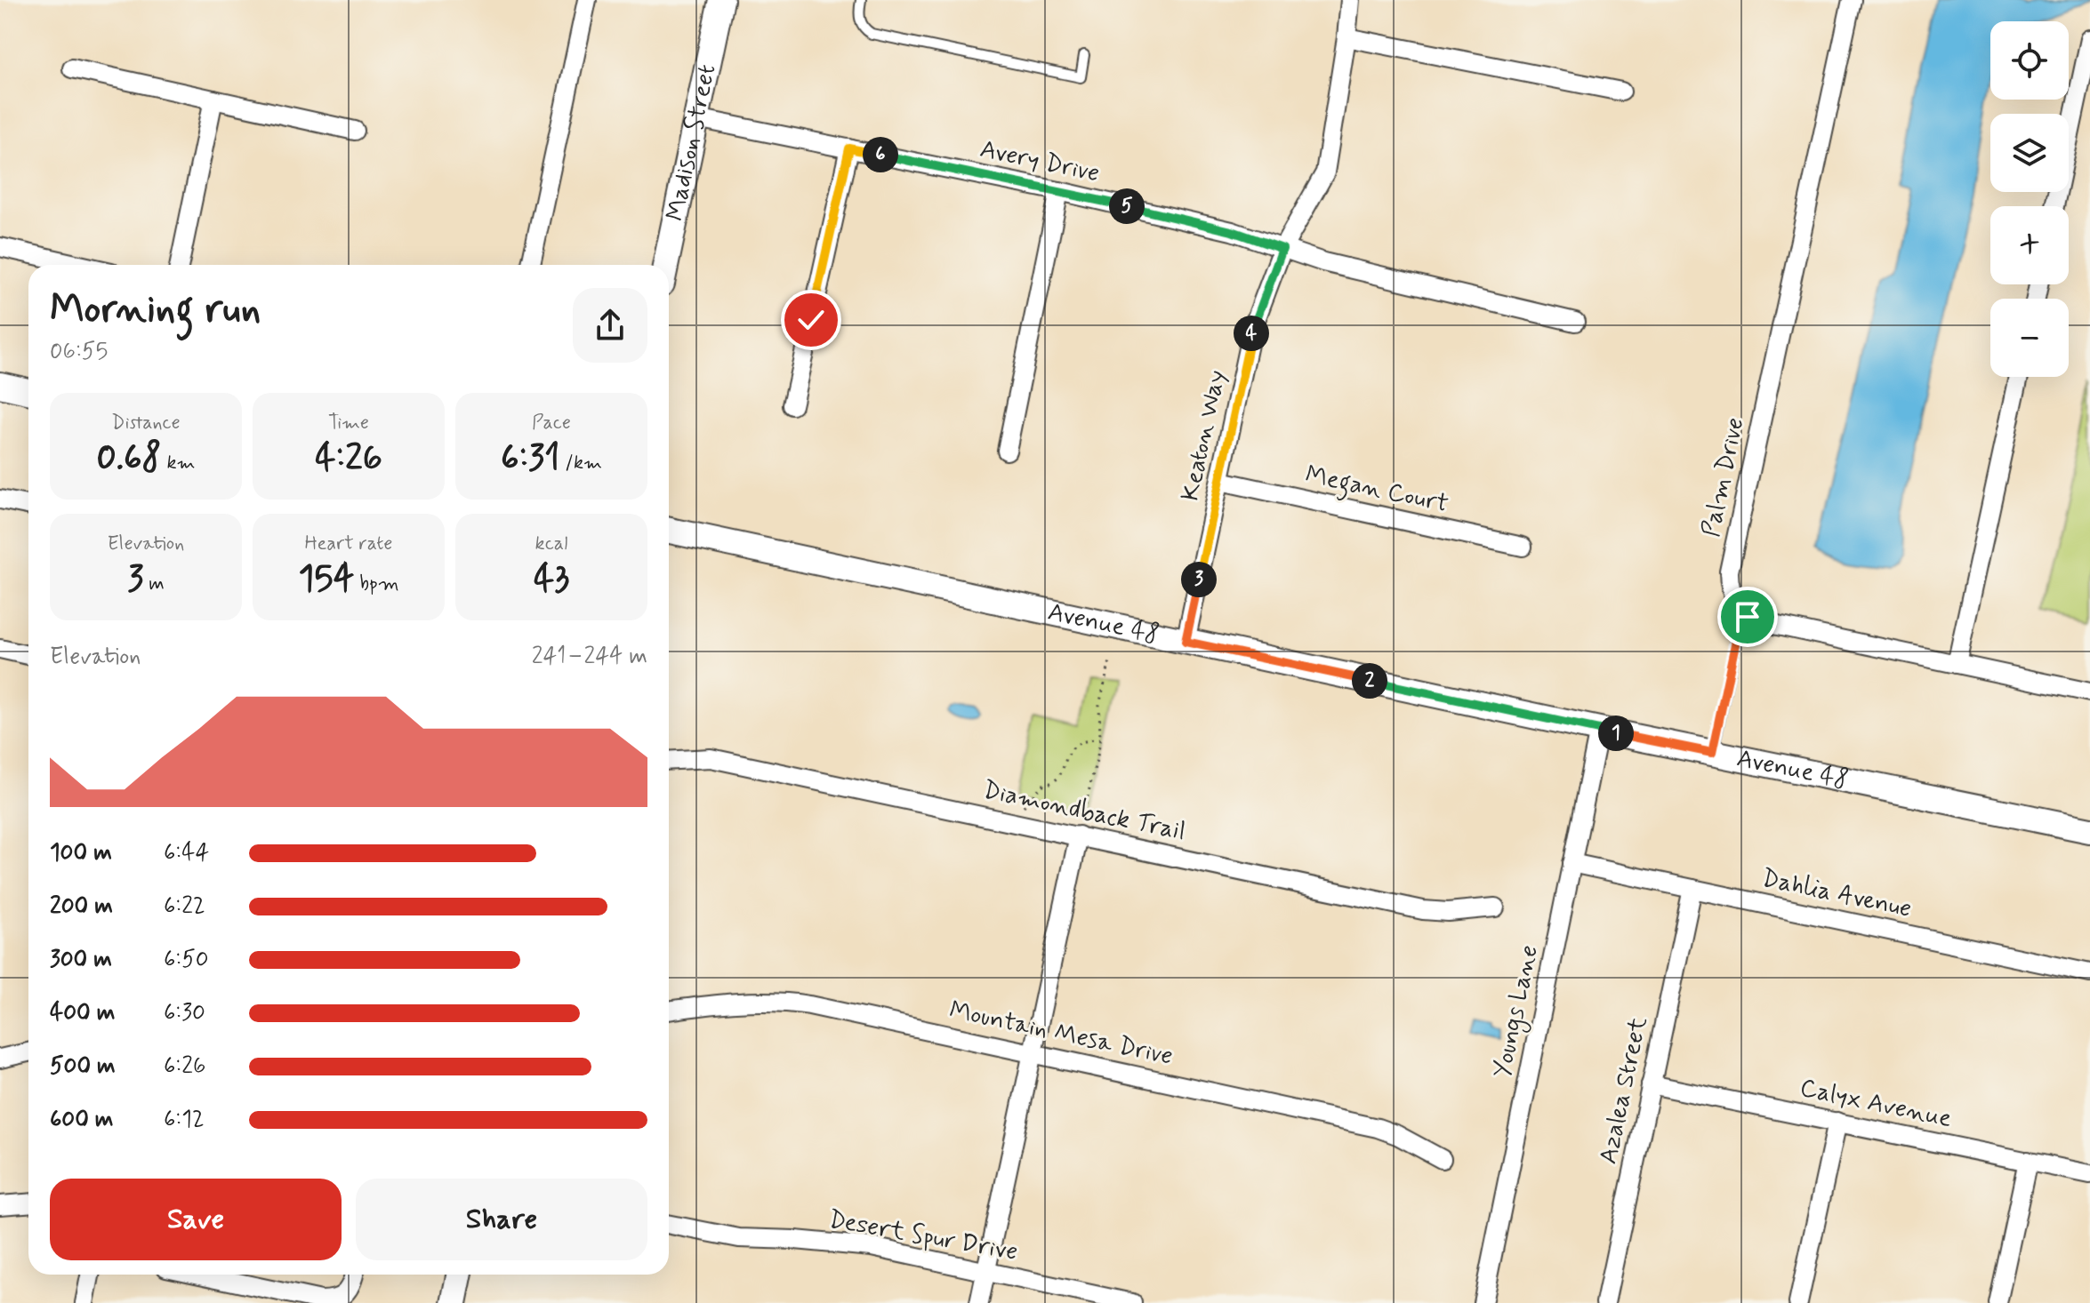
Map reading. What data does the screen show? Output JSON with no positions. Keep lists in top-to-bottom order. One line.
{"streets":{"main road":["Madison Street","Avenue 48"],"street":["Avery Drive","Keaton Way","Palm Drive","Megan Court","Diamondback Trail","Dahlia Avenue","Youngs Lane","Mountain Mesa Drive","Azalea Street","Calyx Avenue","Desert Spur Drive"]},"crossings":[["Madison Street","Avery Drive"],["Avery Drive","Keaton Way"],["Keaton Way","Megan Court"],["Keaton Way","Avenue 48"],["Avenue 48","Youngs Lane"],["Dahlia Avenue","Youngs Lane"],["Dahlia Avenue","Azalea Street"],["Azalea Street","Calyx Avenue"]],"page":{"map_buttons":["+","−"],"pins":["6","5","4","3","2","1"],"heading":["Morning run","06:55"],"stats":[["Distance","0.68 km"],["Time","4:26"],["Pace","6:31 /km"],["Elevation","3 m"],["Heart rate","154 bpm"],["kcal","43"]],"chart":["Elevation","241–244 m"],"list":[{"name":"100 m","note":"6:44"},{"name":"200 m","note":"6:22"},{"name":"300 m","note":"6:50"},{"name":"400 m","note":"6:30"},{"name":"500 m","note":"6:26"},{"name":"600 m","note":"6:12"}],"buttons":["Save","Share"]}}
